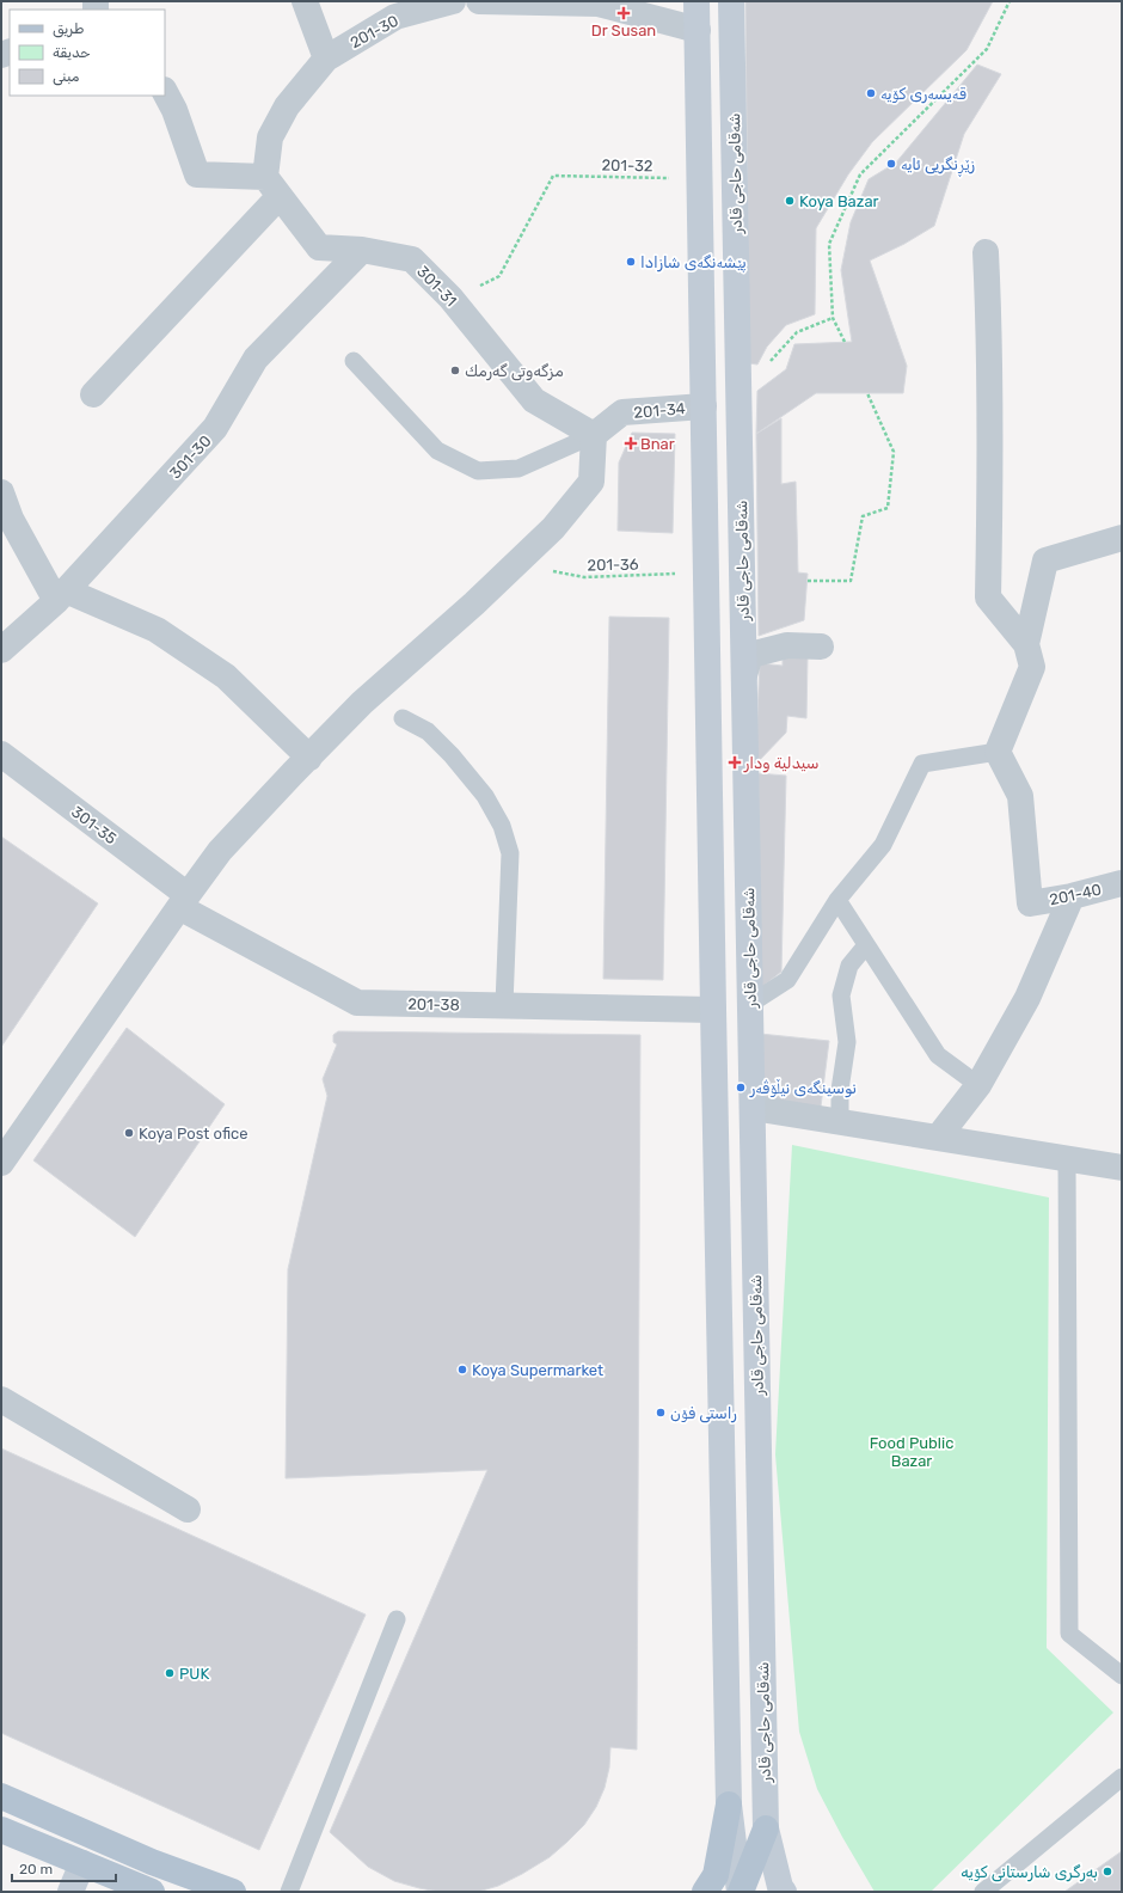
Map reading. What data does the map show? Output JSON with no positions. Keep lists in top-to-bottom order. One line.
{"streets":{"main road":["شەقامی حاجی قادر"],"street":["201-30","301-31","201-34","301-30","301-35","201-40","201-38"],"path":["201-32","201-36"]},"crossings":[["201-32","301-31"],["301-31","201-34"],["301-31","301-30"],["301-35","201-38"]],"parks":["Food Public Bazar"],"places":{"health":["Dr Susan","Bnar","سيدلية ودار"],"other":["قەیسەری کۆیە","زێڕنگریی ئایە","Koya Bazar","پێشەنگەی شازادا","مزگه‌وتی گه‌رمك","نوسینگەی نیڵۆڤەر","Koya Post ofice","Koya Supermarket","راستى فۆن","PUK","به‌رگری شارستانی كۆیه‌"]},"legend":["طريق","حديقة","مبنى"],"scale_bar":"20 m"}
